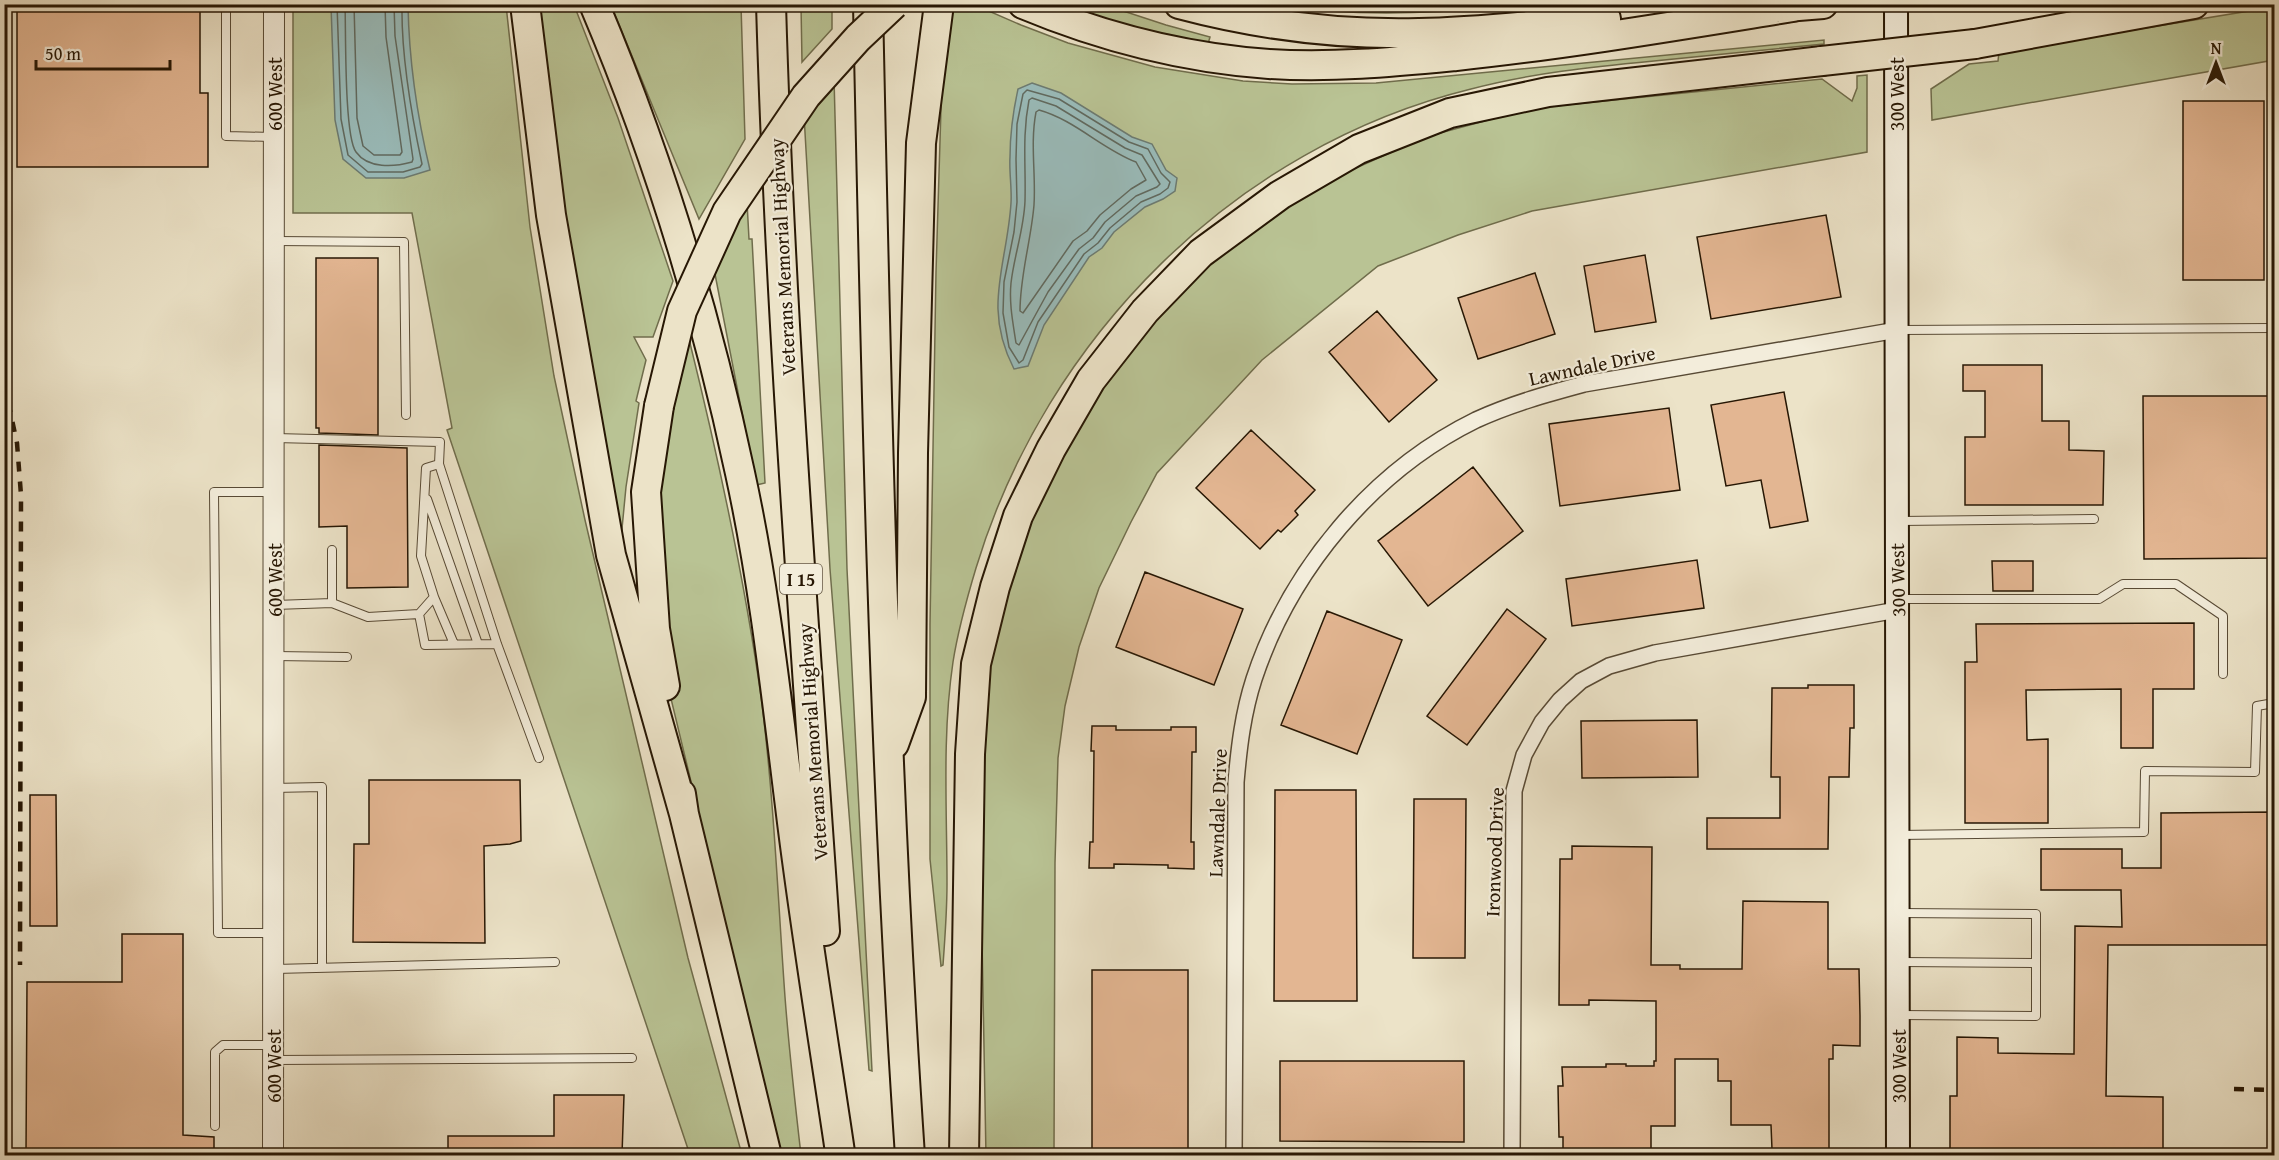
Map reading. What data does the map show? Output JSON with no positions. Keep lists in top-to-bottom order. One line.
{"streets":{"highway":["Veterans Memorial Highway","I 15"],"main road":["300 West"],"street":["600 West","Lawndale Drive","Ironwood Drive"]},"crossings":[["300 West","Lawndale Drive"],["300 West","Ironwood Drive"]],"scale_bar":"50 m","north":"top"}
